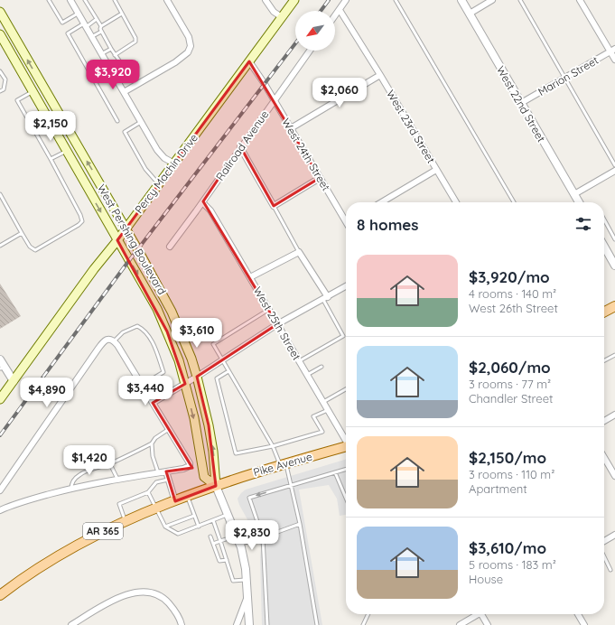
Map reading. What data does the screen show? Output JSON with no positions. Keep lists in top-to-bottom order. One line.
{"streets":{"main road":["Percy Machin Drive","West Pershing Boulevard","Pike Avenue","AR 365"],"street":["Marion Street","West 22nd Street","West 23rd Street","Railroad Avenue","West 24th Street","West 25th Street"]},"crossings":[["Marion Street","West 22nd Street"],["Railroad Avenue","West 24th Street"],["Railroad Avenue","West 25th Street"],["West 24th Street","Percy Machin Drive"],["Percy Machin Drive","West Pershing Boulevard"],["West Pershing Boulevard","Pike Avenue"],["West Pershing Boulevard","AR 365"],["Pike Avenue","AR 365"]],"north":"bottom left","page":{"price":["$3,920","$2,060","$2,150","$3,610","$3,440","$4,890","$1,420","$2,830"],"heading":"8 homes","list":[{"name":"$3,920/mo","note":"4 rooms · 140 m² · West 26th Street"},{"name":"$2,060/mo","note":"3 rooms · 77 m² · Chandler Street"},{"name":"$2,150/mo","note":"3 rooms · 110 m² · Apartment"},{"name":"$3,610/mo","note":"5 rooms · 183 m² · House"}]}}
